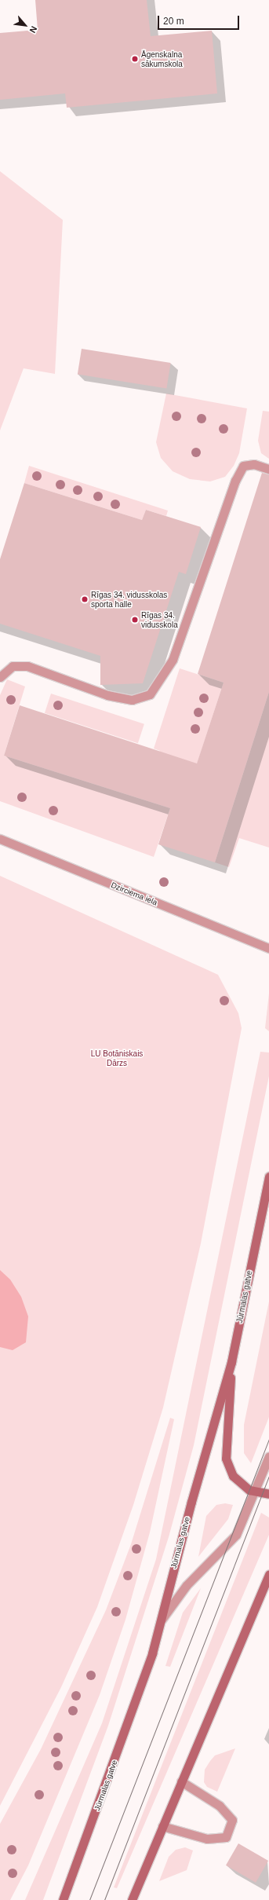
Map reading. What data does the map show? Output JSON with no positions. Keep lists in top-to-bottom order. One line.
{"streets":{"main road":["Jūrmalas gatve"],"street":["Dzirciema iela"]},"parks":["LU Botāniskais Dārzs"],"places":["Āgenskalna sākumskola","Rīgas 34. vidusskolas sporta halle","Rīgas 34. vidusskola"],"scale_bar":"20 m","north":"bottom right"}
